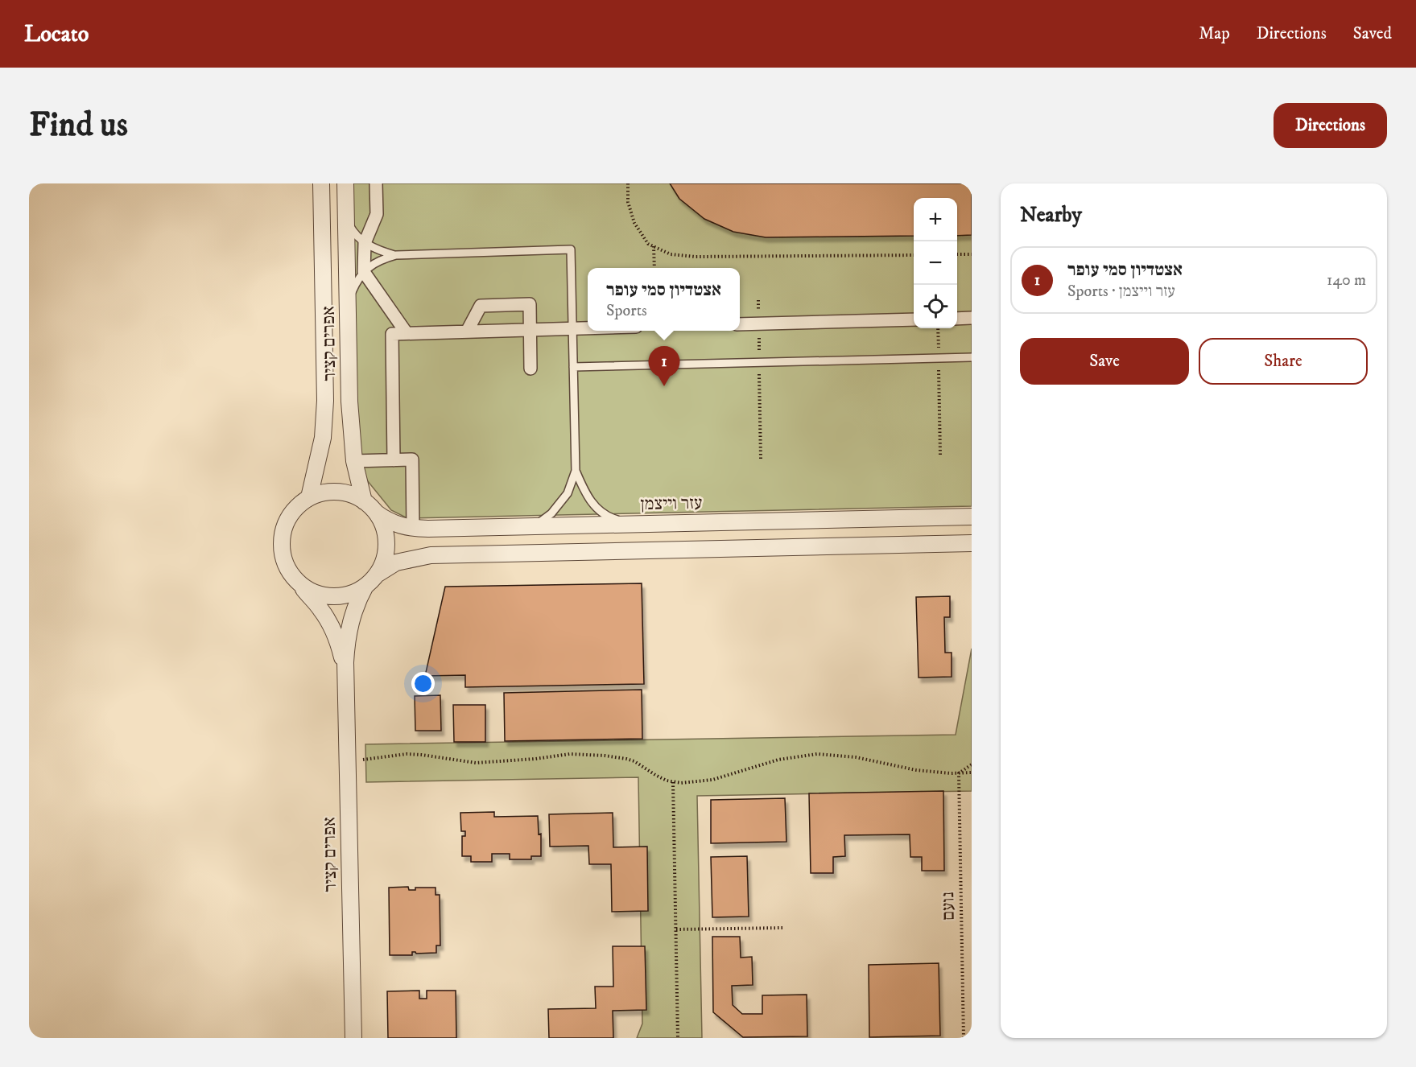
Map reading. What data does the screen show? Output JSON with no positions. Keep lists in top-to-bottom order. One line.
{"streets":{"street":["אפרים קציר","עזר וייצמן"],"path":["נועם"]},"crossings":[["אפרים קציר","עזר וייצמן"]],"page":{"header":"Locato","nav":["Map","Directions","Saved"],"buttons":["Directions",["Save","Share"]],"title":"Find us","heading":"Nearby","map_buttons":["+","−"],"list":[{"mark":"1","name":"אצטדיון סמי עופר","note":"Sports · עזר וייצמן","value":"140 m"}],"popup":["אצטדיון סמי עופר","Sports"],"pins":"1"}}
